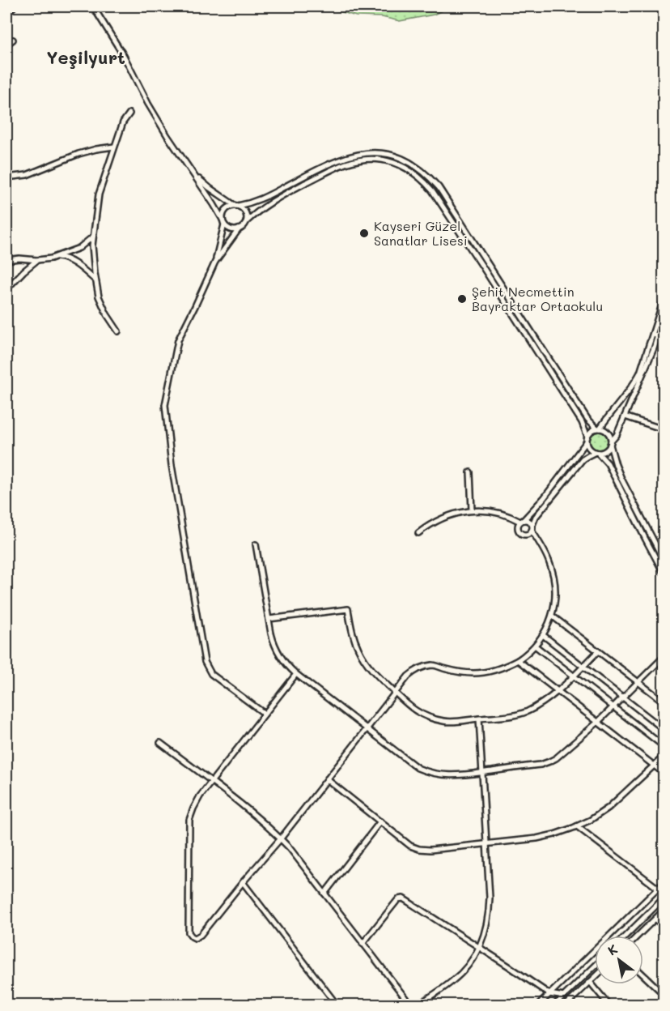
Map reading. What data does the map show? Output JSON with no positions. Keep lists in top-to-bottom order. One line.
{"districts":["Yeşilyurt"],"places":["Kayseri Güzel Sanatlar Lisesi","Şehit Necmettin Bayraktar Ortaokulu"],"north":"top left"}
